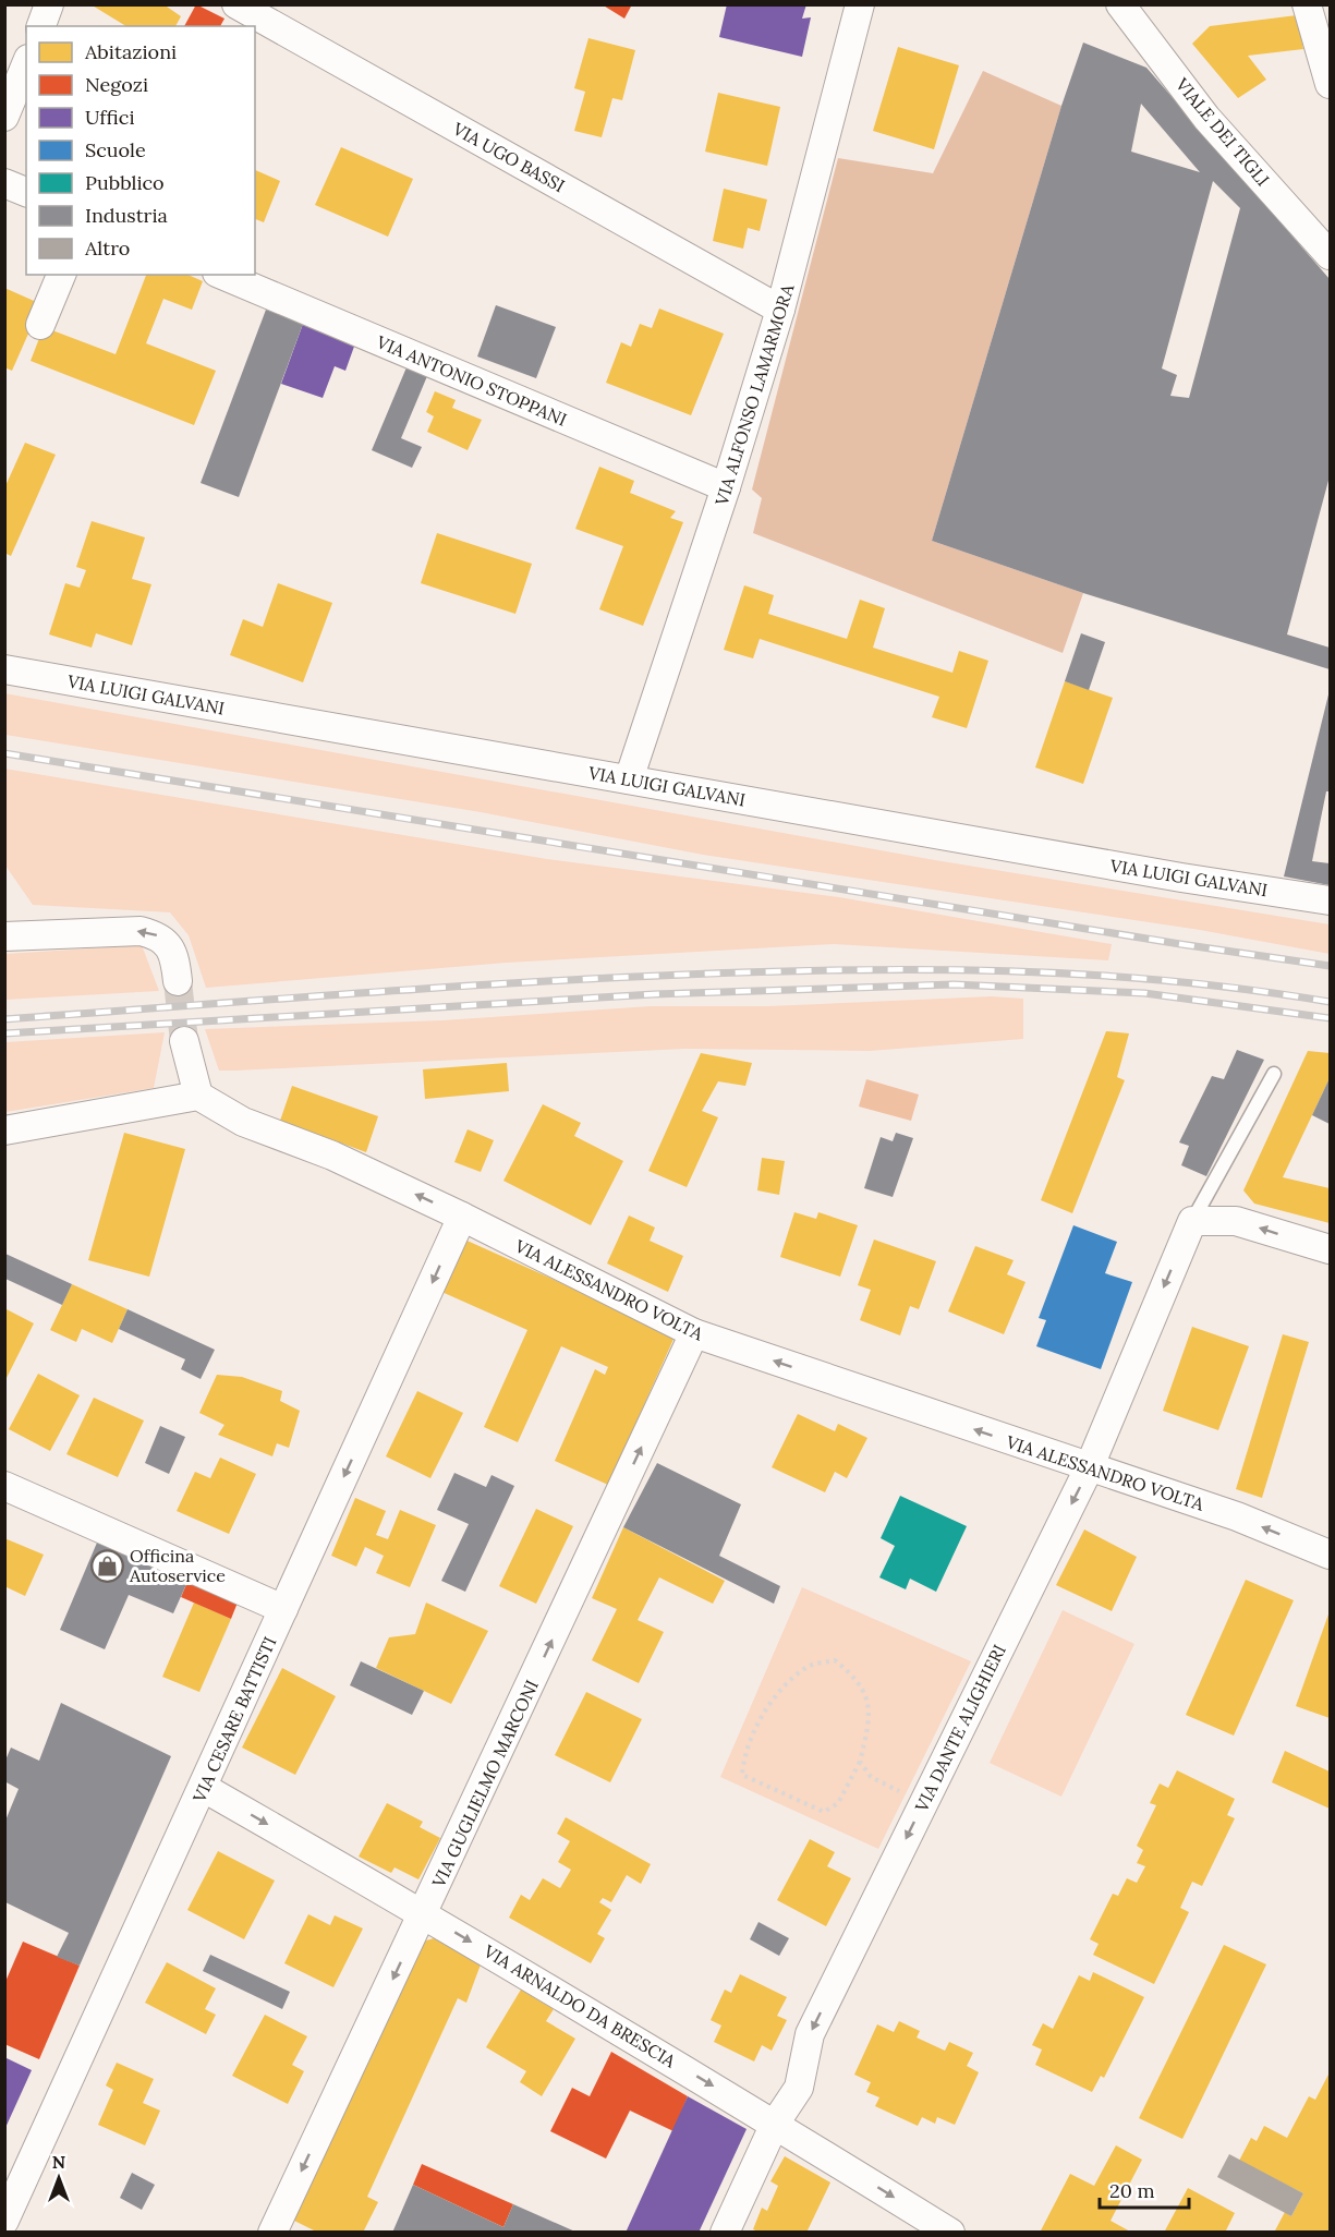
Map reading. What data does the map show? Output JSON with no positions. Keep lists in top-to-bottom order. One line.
{"streets":{"street":["VIALE DEI TIGLI","VIA UGO BASSI","VIA ANTONIO STOPPANI","VIA ALFONSO LAMARMORA","VIA LUIGI GALVANI","VIA ALESSANDRO VOLTA","VIA CESARE BATTISTI","VIA DANTE ALIGHIERI","VIA GUGLIELMO MARCONI","VIA ARNALDO DA BRESCIA"]},"crossings":[["VIA UGO BASSI","VIA ALFONSO LAMARMORA"],["VIA ANTONIO STOPPANI","VIA ALFONSO LAMARMORA"],["VIA ALFONSO LAMARMORA","VIA LUIGI GALVANI"],["VIA ALESSANDRO VOLTA","VIA CESARE BATTISTI"],["VIA ALESSANDRO VOLTA","VIA DANTE ALIGHIERI"],["VIA ALESSANDRO VOLTA","VIA GUGLIELMO MARCONI"],["VIA CESARE BATTISTI","VIA ARNALDO DA BRESCIA"],["VIA DANTE ALIGHIERI","VIA ARNALDO DA BRESCIA"],["VIA GUGLIELMO MARCONI","VIA ARNALDO DA BRESCIA"]],"one_way":["VIA ALESSANDRO VOLTA","VIA CESARE BATTISTI","VIA DANTE ALIGHIERI","VIA ARNALDO DA BRESCIA"],"places":{"shop":["Officina Autoservice"]},"legend":["Abitazioni","Negozi","Uffici","Scuole","Pubblico","Industria","Altro"],"scale_bar":"20 m","north":"top"}
